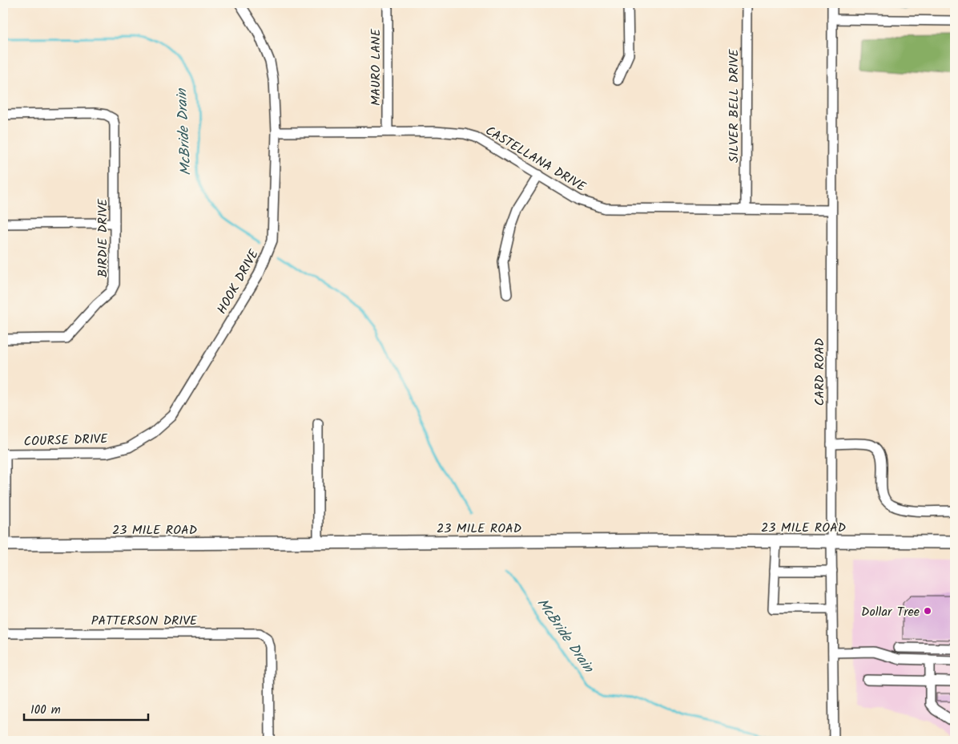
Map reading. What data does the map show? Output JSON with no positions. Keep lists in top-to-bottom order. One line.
{"streets":{"main road":["23 MILE ROAD"],"street":["MAURO LANE","SILVER BELL DRIVE","CASTELLANA DRIVE","BIRDIE DRIVE","HOOK DRIVE","CARD ROAD","COURSE DRIVE","PATTERSON DRIVE"]},"crossings":[["MAURO LANE","CASTELLANA DRIVE"],["SILVER BELL DRIVE","CASTELLANA DRIVE"],["CASTELLANA DRIVE","HOOK DRIVE"],["CASTELLANA DRIVE","CARD ROAD"],["HOOK DRIVE","COURSE DRIVE"],["CARD ROAD","23 MILE ROAD"]],"water":["McBride Drain"],"places":["Dollar Tree"],"scale_bar":"100 m"}
